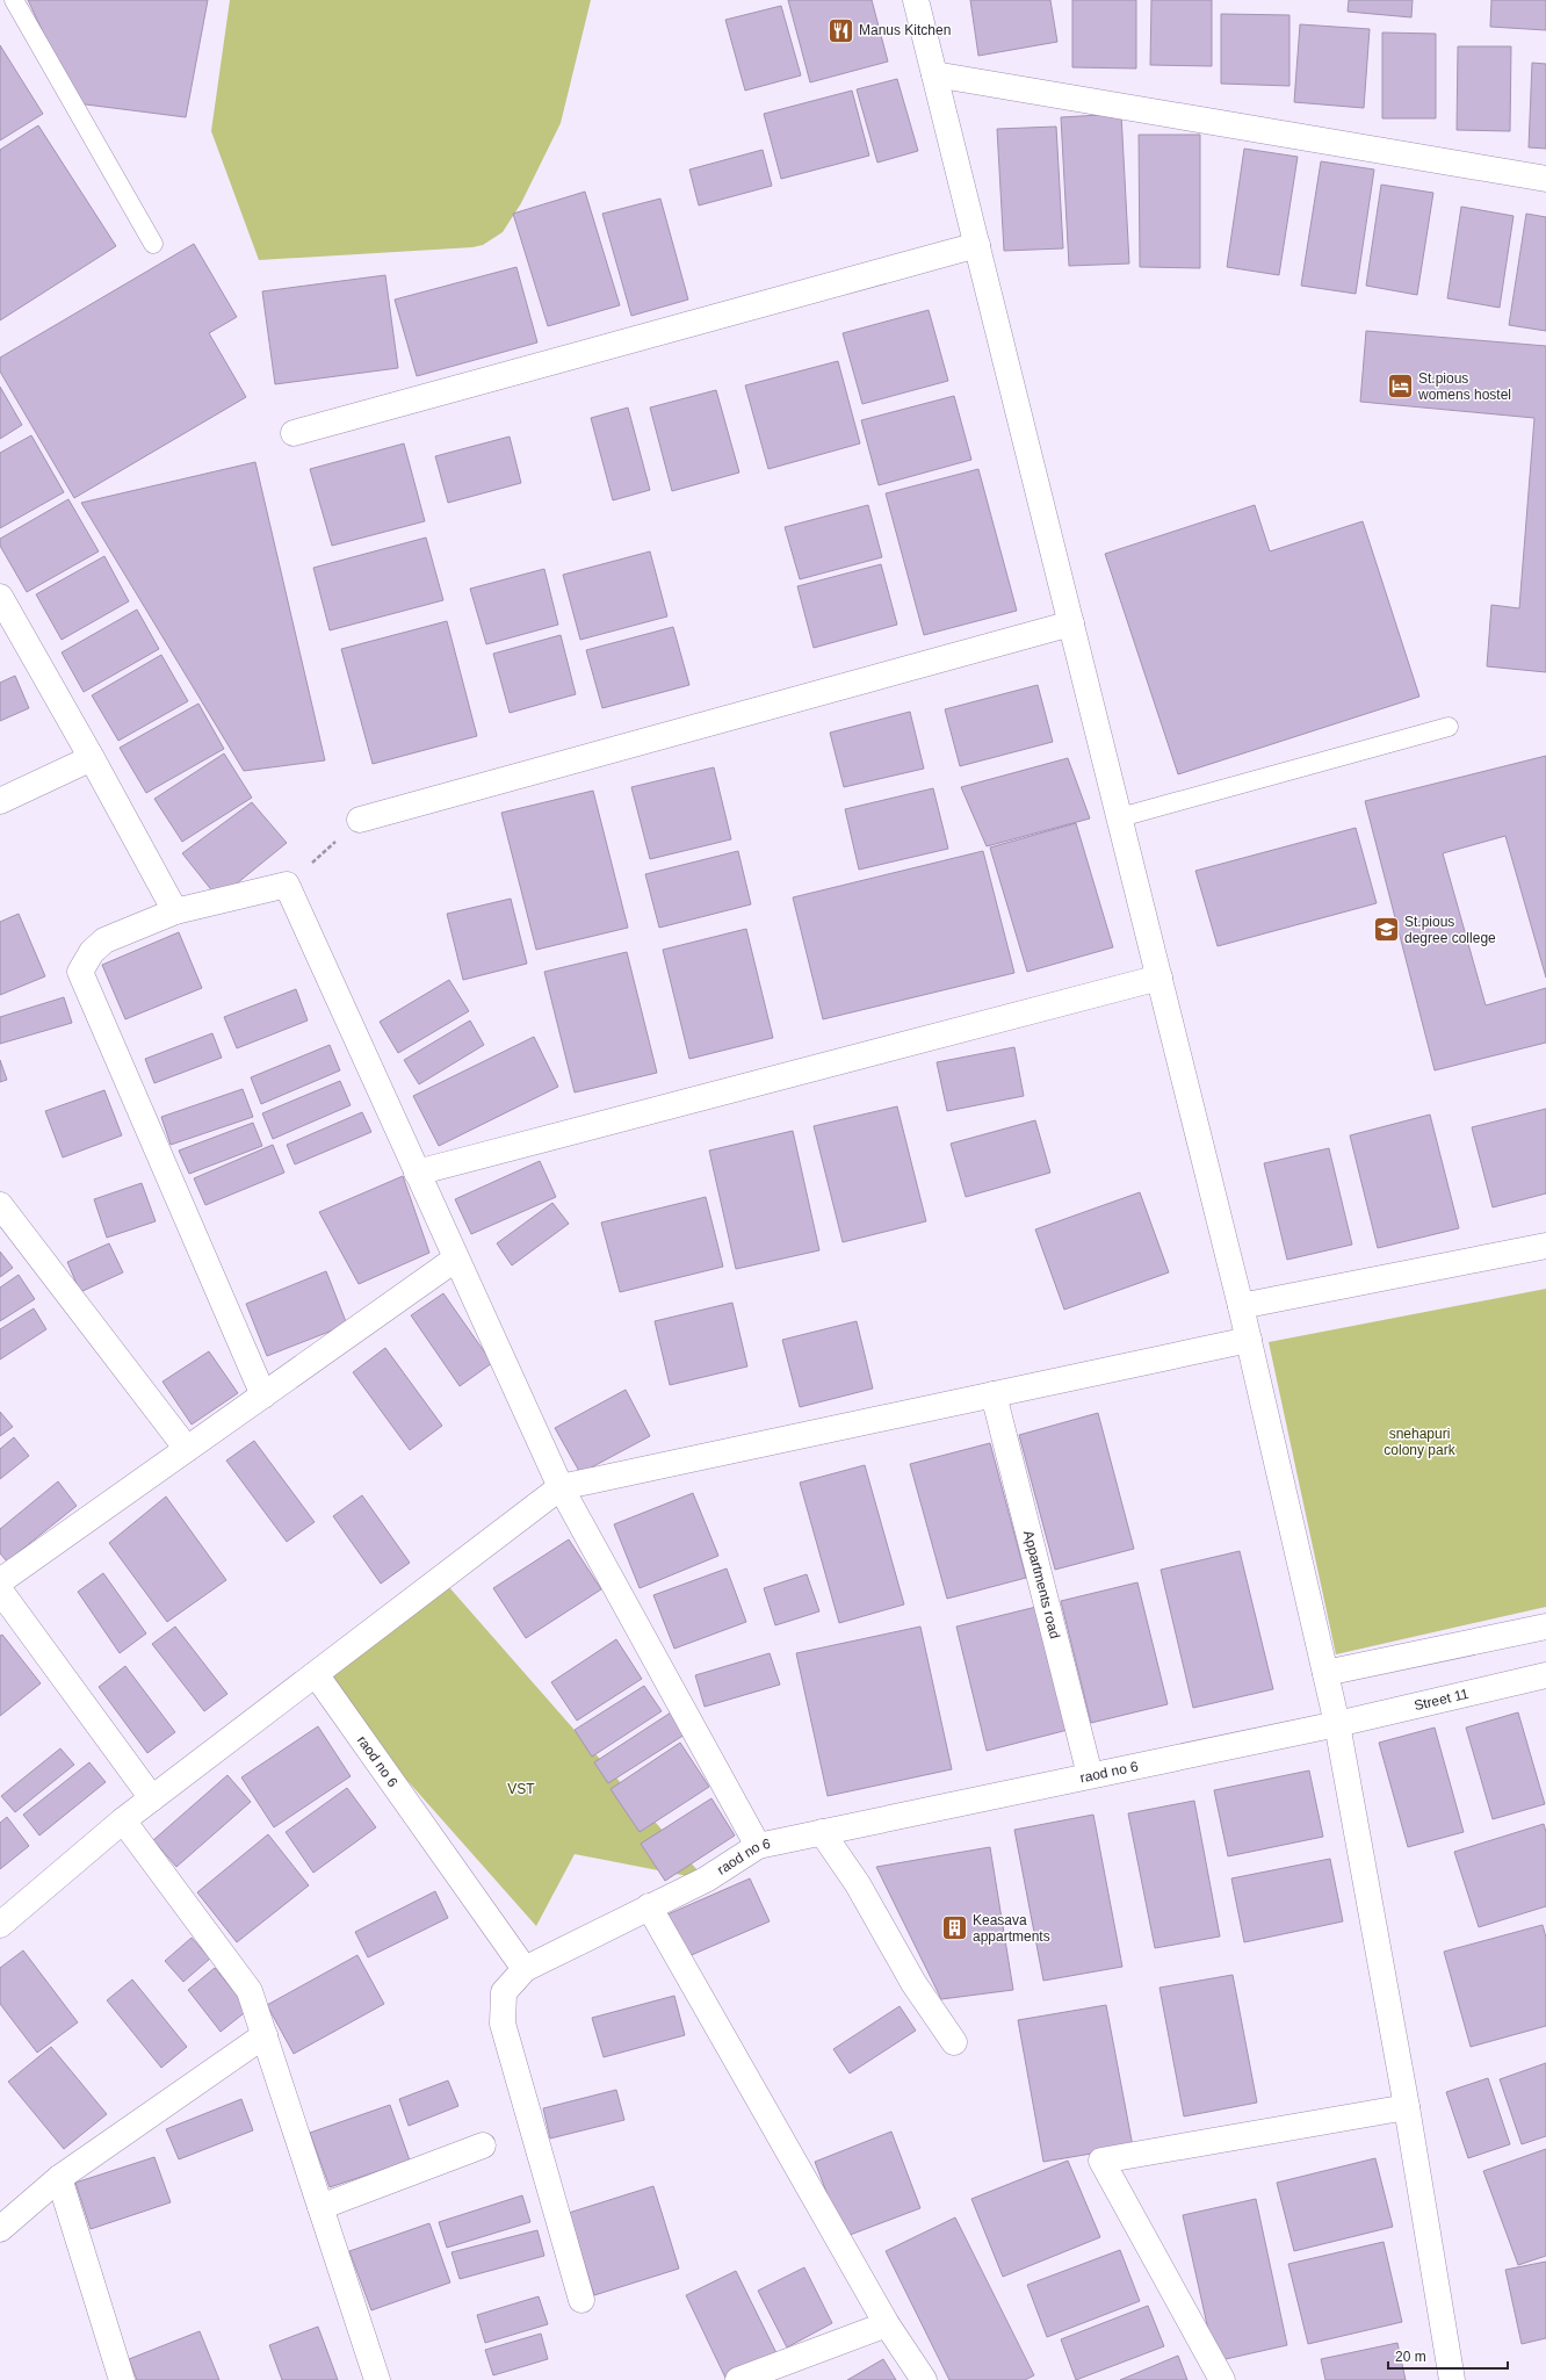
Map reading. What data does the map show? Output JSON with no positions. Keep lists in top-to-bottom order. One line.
{"streets":{"street":["Appartments road","Street 11","raod no 6"]},"crossings":[["Appartments road","raod no 6"],["Street 11","raod no 6"]],"parks":["snehapuri colony park","VST"],"places":{"restaurant":["Manus Kitchen"],"hotel":["St.pious womens hostel"],"school or university":["St.pious degree college"],"building":["Keasava appartments"]},"scale_bar":"20 m"}
